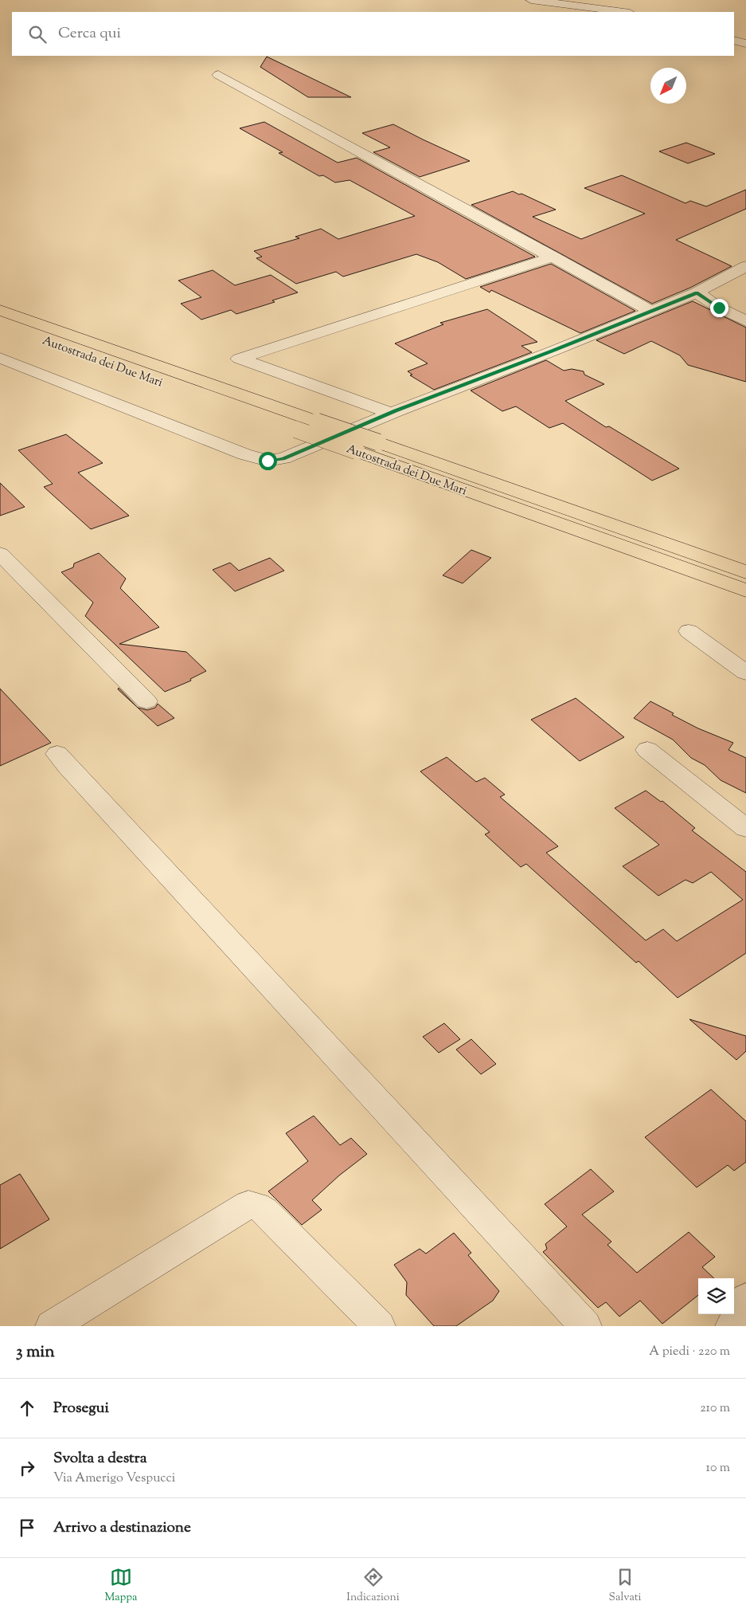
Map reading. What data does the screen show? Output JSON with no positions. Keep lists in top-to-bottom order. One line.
{"streets":{"highway":["Autostrada dei Due Mari"]},"north":"bottom left","page":{"search":"Cerca qui","heading":["3 min","A piedi · 220 m"],"list":[["Prosegui","210 m"],["Svolta a destra","Via Amerigo Vespucci","10 m"],"Arrivo a destinazione"],"nav":["Mappa","Indicazioni","Salvati"]}}
